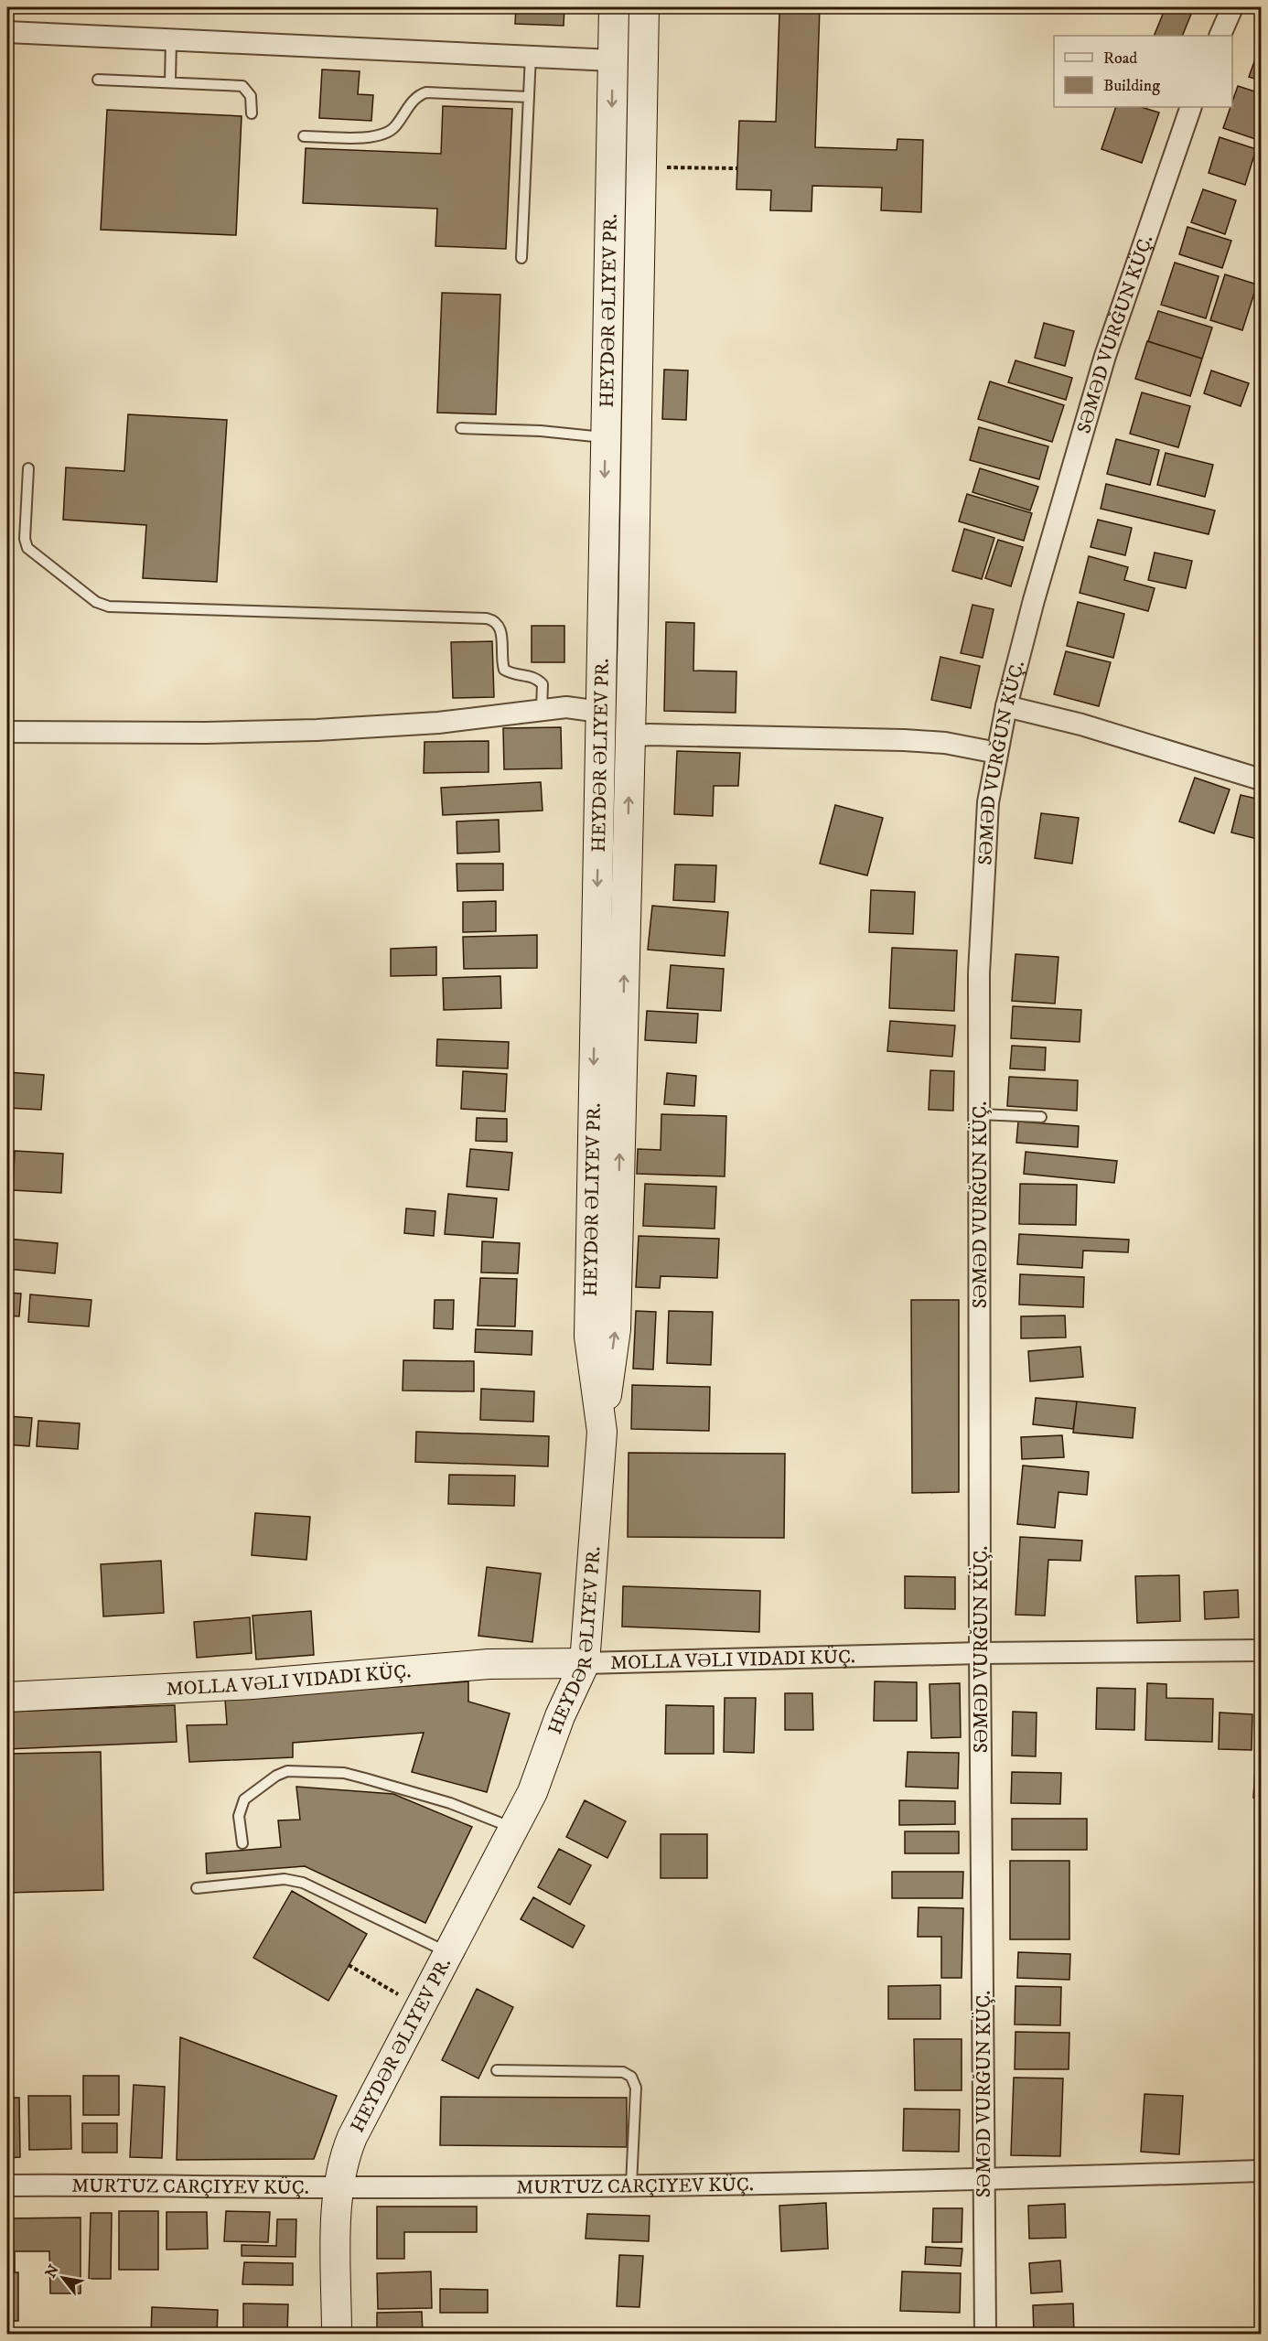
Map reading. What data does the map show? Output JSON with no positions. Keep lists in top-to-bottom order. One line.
{"streets":{"main road":["HEYDƏR ƏLIYEV PR.","MOLLA VƏLI VIDADI KÜÇ."],"street":["SƏMƏD VURĞUN KÜÇ."]},"crossings":[["HEYDƏR ƏLIYEV PR.","MOLLA VƏLI VIDADI KÜÇ."],["SƏMƏD VURĞUN KÜÇ.","MOLLA VƏLI VIDADI KÜÇ."]],"legend":["Road","Building"],"north":"top left"}
